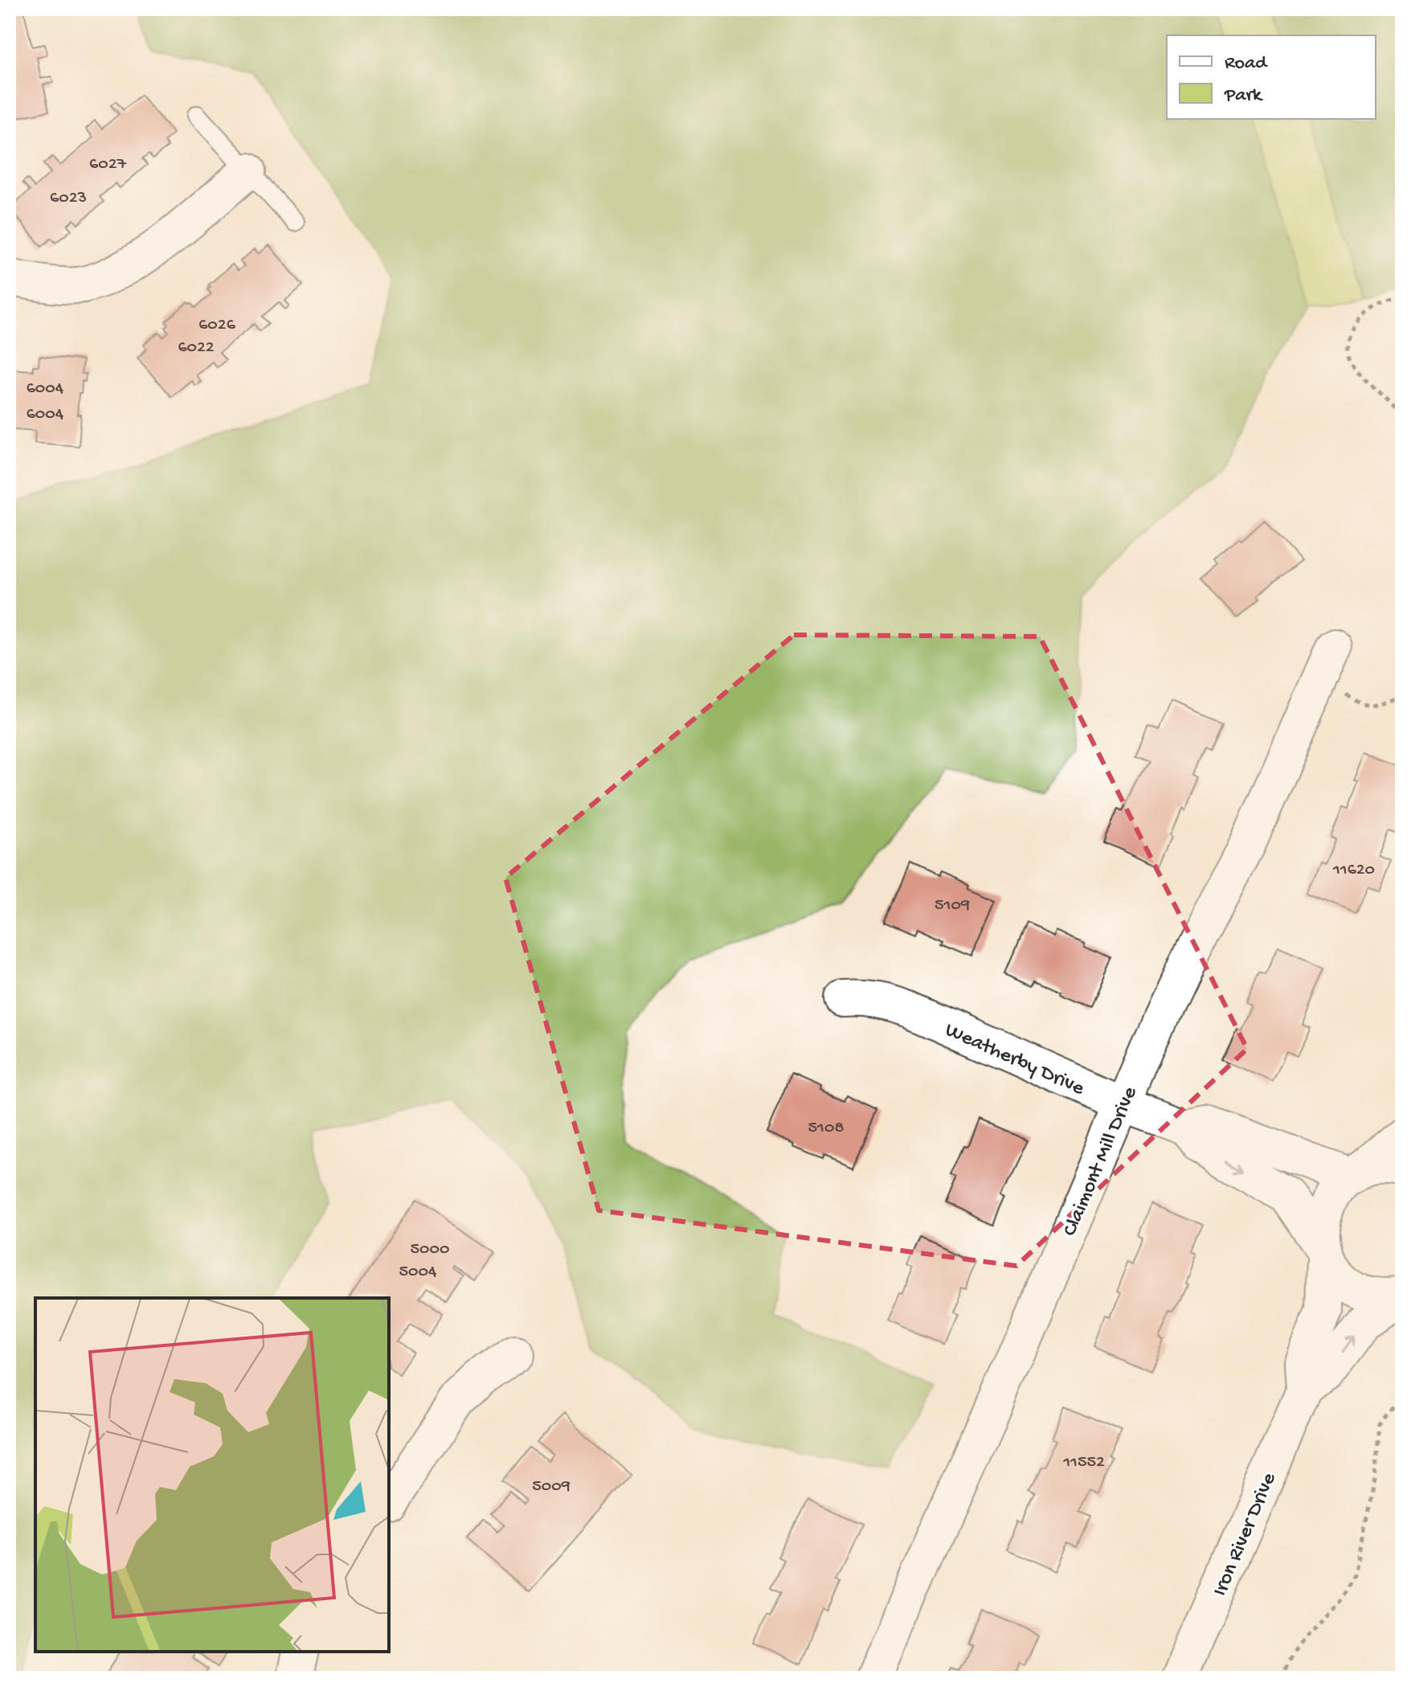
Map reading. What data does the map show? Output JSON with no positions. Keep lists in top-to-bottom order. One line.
{"streets":{"street":["Weatherby Drive","Claimont Mill Drive","Iron River Drive"]},"crossings":[["Weatherby Drive","Claimont Mill Drive"],["Weatherby Drive","Iron River Drive"]],"house_numbers":["6027","6023","6026","6022","6004","6004","11620","5109","5108","5000","5004","11552","5009"],"legend":["Road","Park"]}
